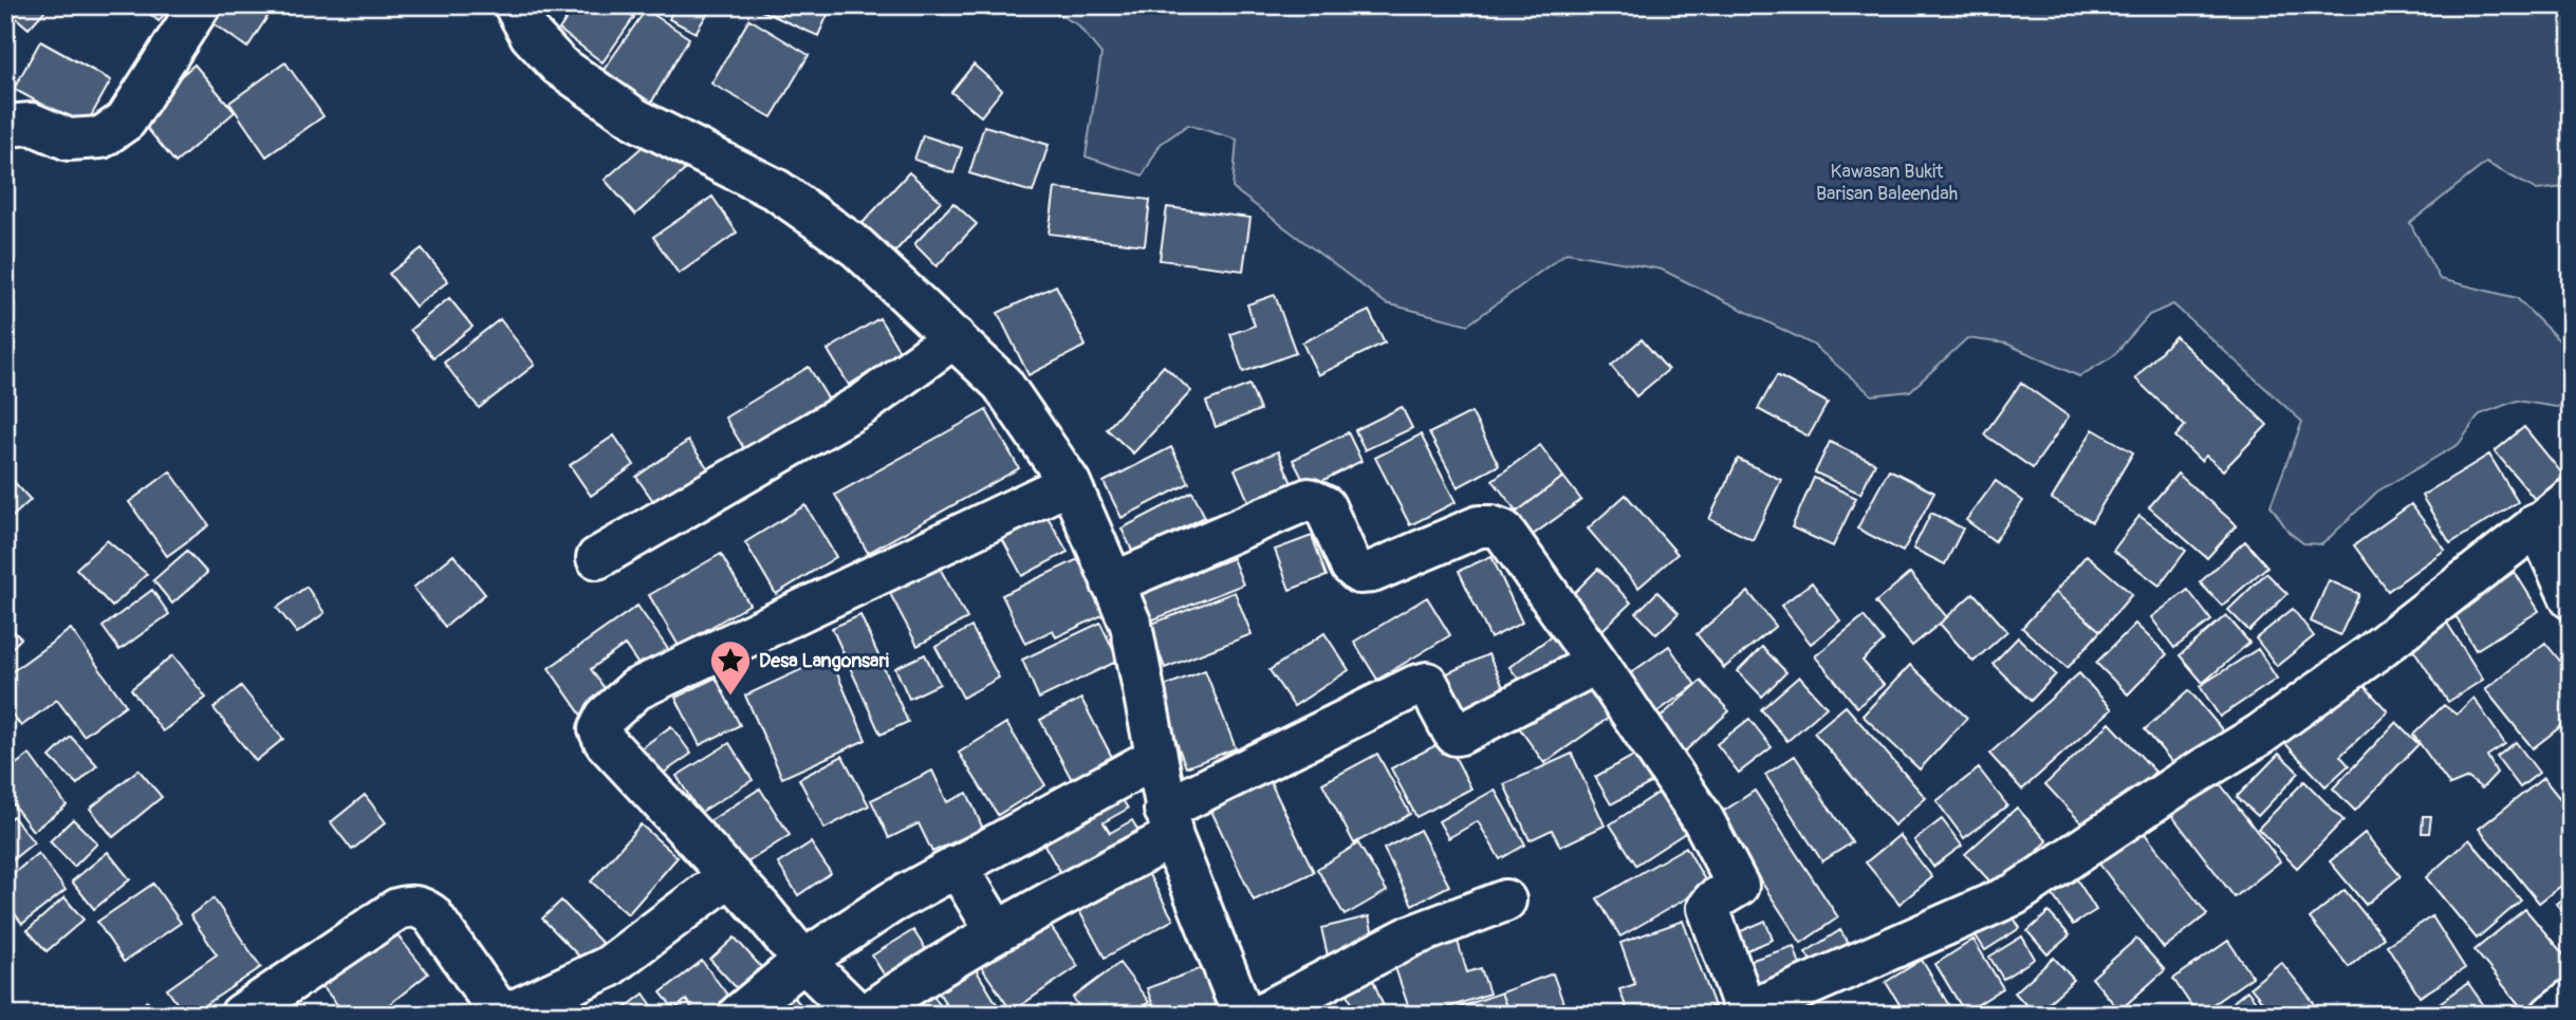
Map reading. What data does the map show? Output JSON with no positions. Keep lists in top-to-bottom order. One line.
{"parks":["Kawasan Bukit Barisan Baleendah"],"places":{"place":["Desa Langonsari"]}}
